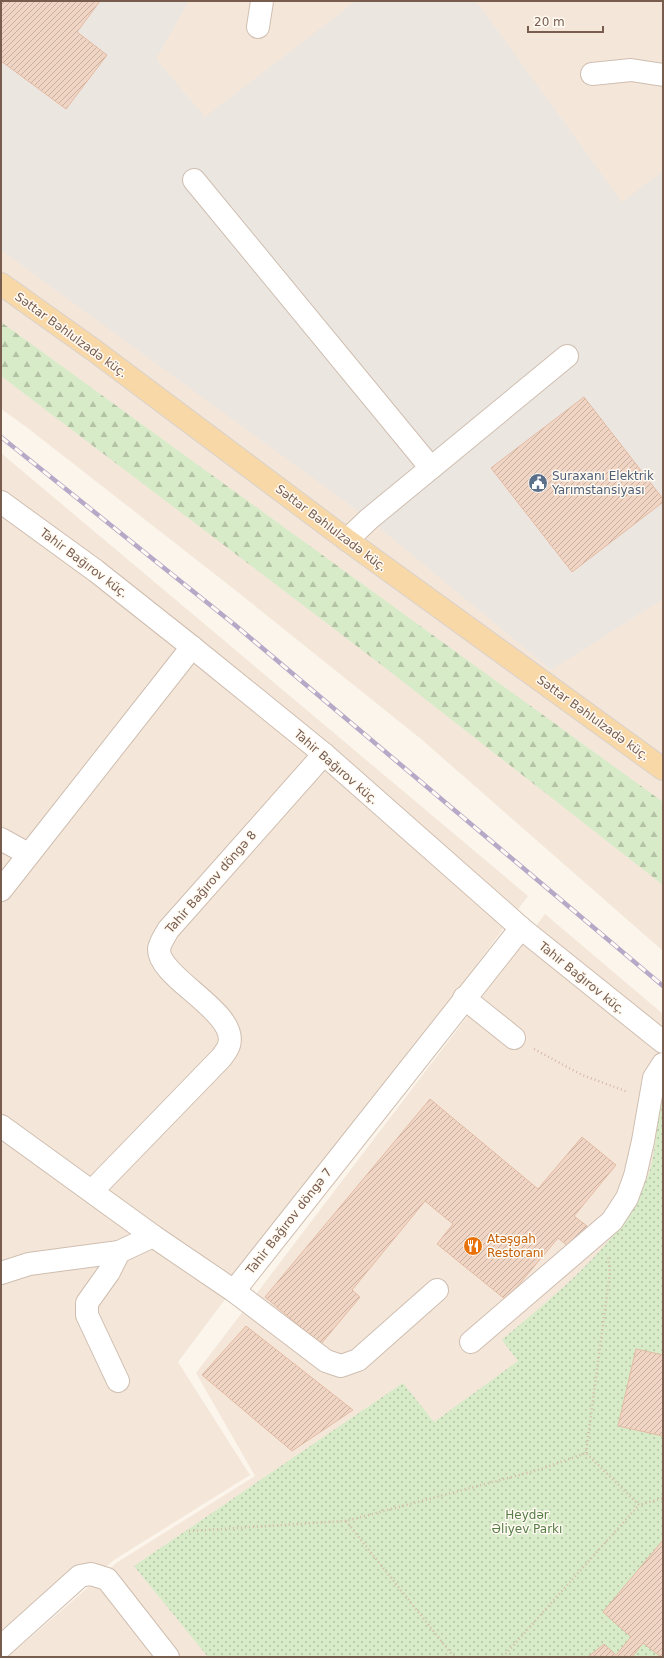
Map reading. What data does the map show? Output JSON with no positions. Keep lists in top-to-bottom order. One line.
{"streets":{"main road":["Səttar Bəhlulzadə küç."],"street":["Tahir Bağırov küç.","Tahir Bağırov döngə 8","Tahir Bağırov döngə 7"]},"crossings":[["Tahir Bağırov küç.","Tahir Bağırov döngə 8"],["Tahir Bağırov küç.","Tahir Bağırov döngə 7"]],"parks":["Heydər Əliyev Parkı"],"places":{"public building":["Suraxanı Elektrik Yarımstansiyası"],"restaurant":["Atəşgah Restoranı"]},"scale_bar":"20 m"}
